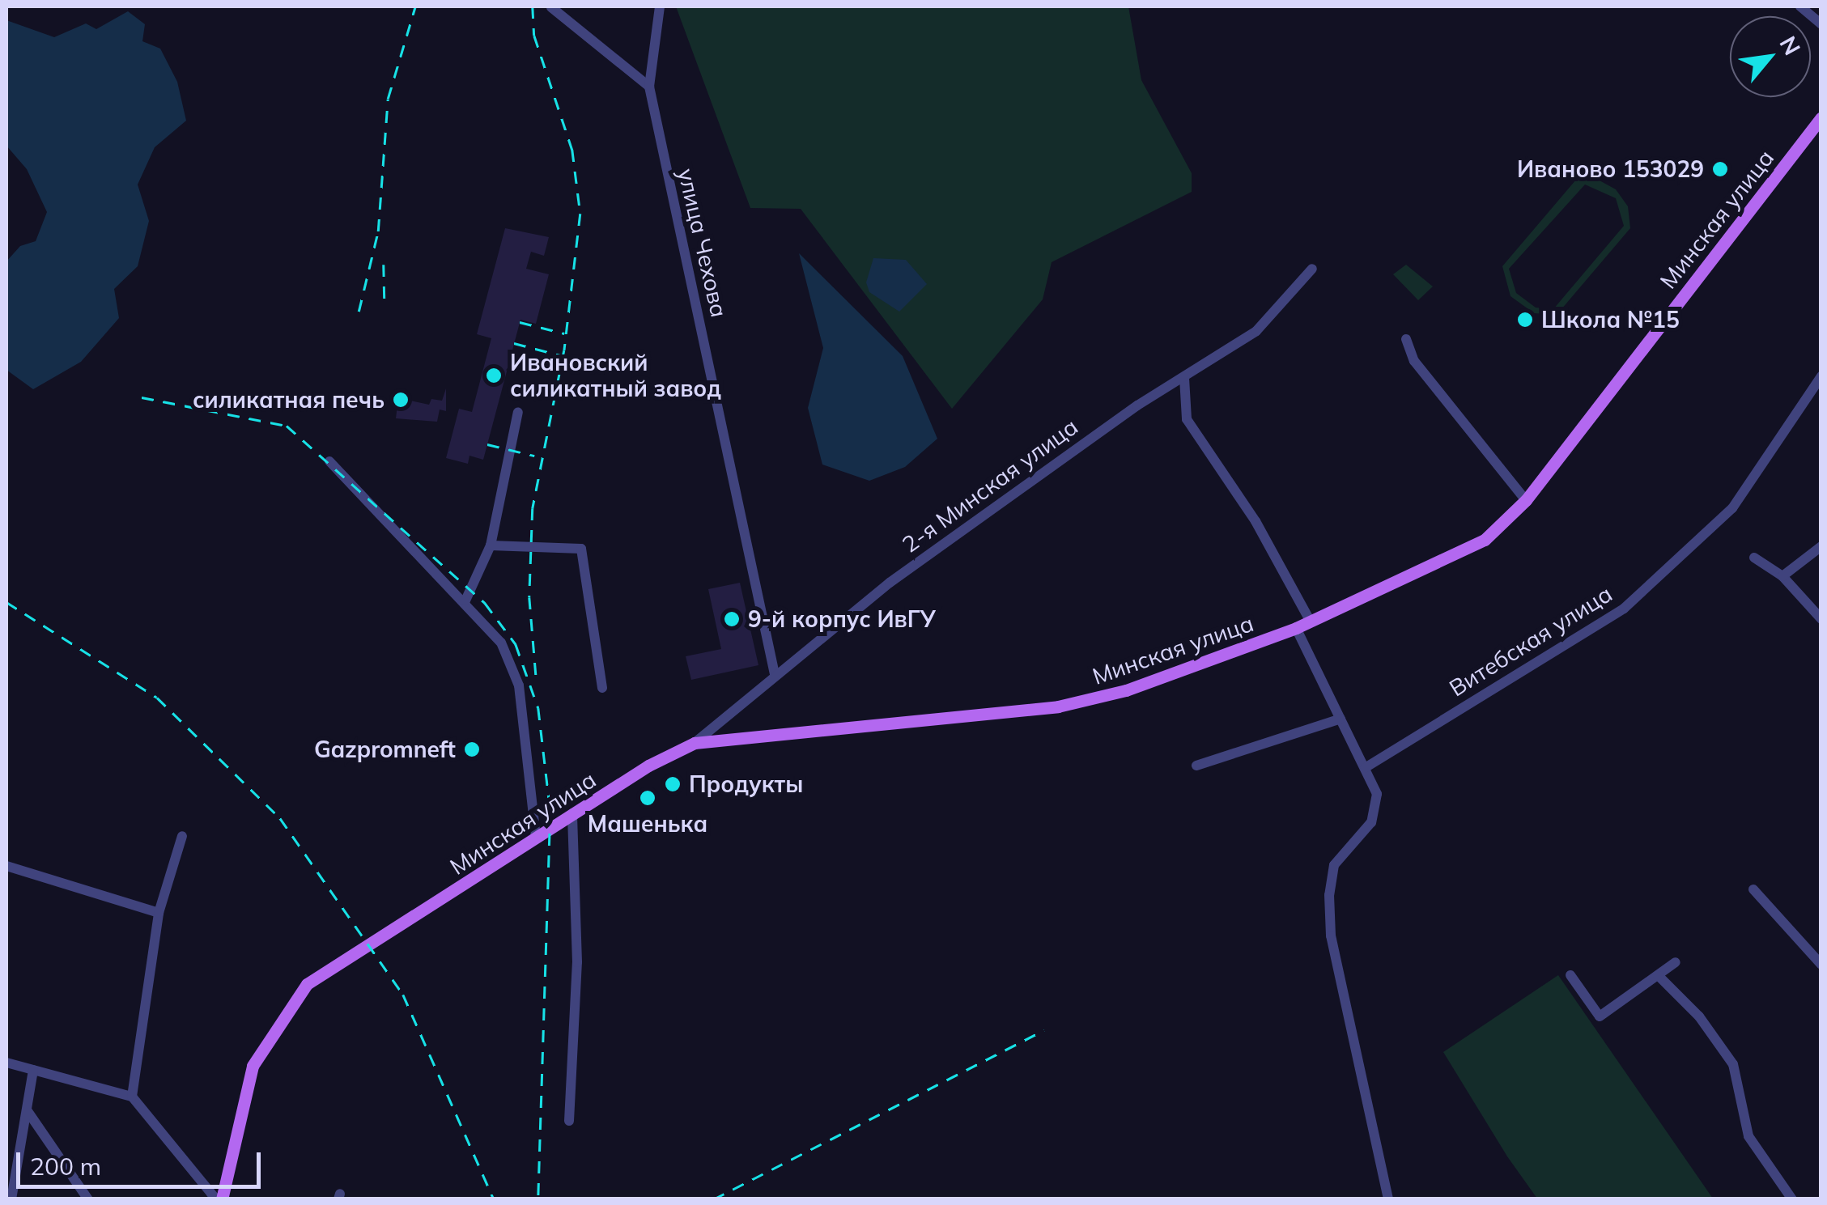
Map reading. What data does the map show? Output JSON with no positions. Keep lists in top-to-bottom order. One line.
{"streets":{"main road":["Минская улица"],"street":["улица Чехова","2-я Минская улица","Витебская улица"]},"crossings":[["Минская улица","2-я Минская улица"],["улица Чехова","2-я Минская улица"]],"places":["Иваново 153029","Школа №15","Ивановский силикатный завод","силикатная печь","9-й корпус ИвГУ","Gazpromneft","Продукты","Машенька"],"scale_bar":"200 m","north":"top right"}
